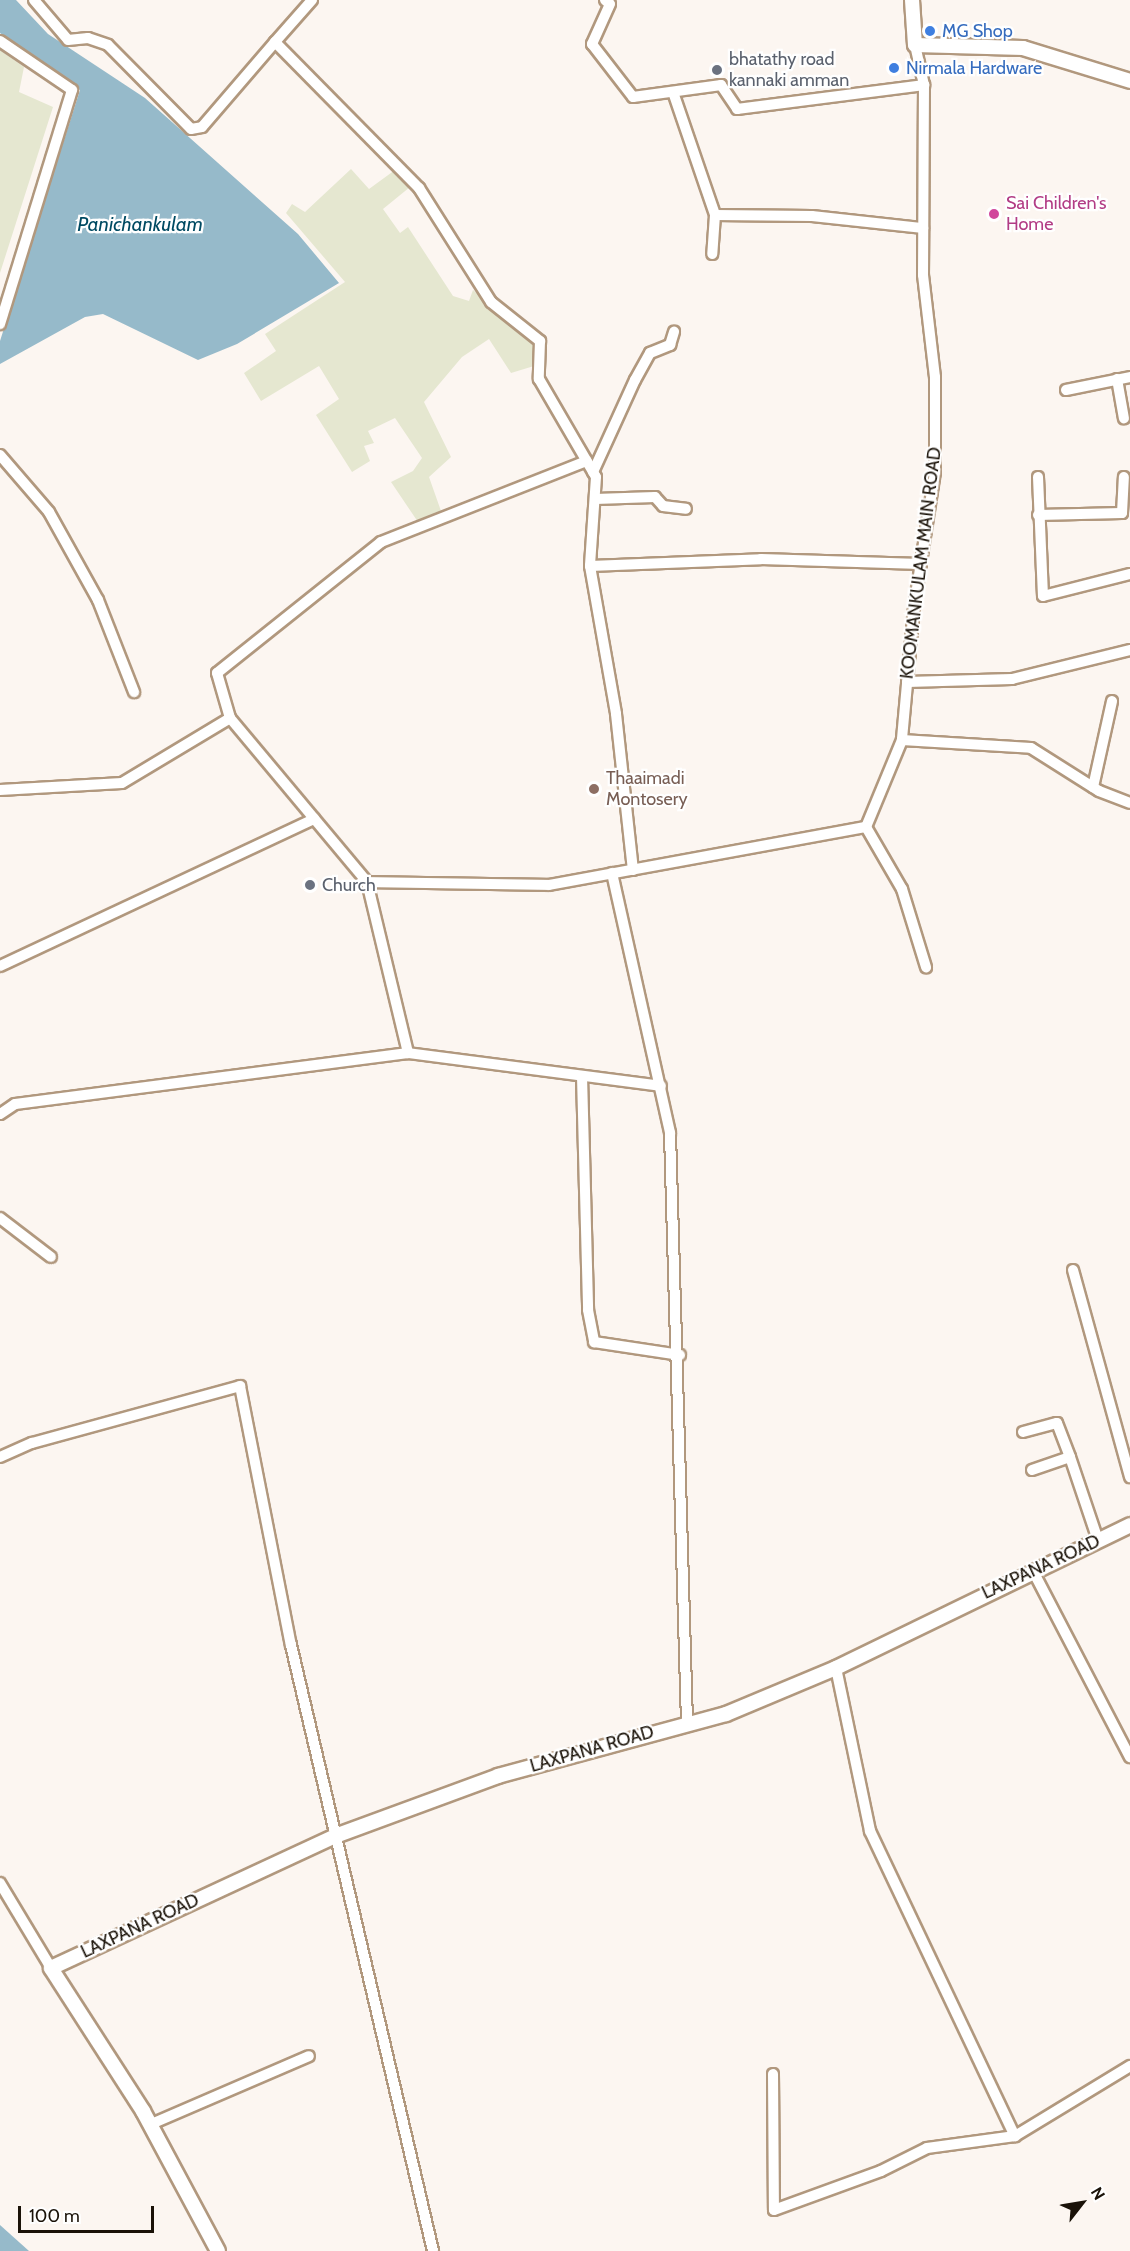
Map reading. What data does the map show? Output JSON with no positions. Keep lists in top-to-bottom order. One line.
{"streets":{"street":["KOOMANKULAM MAIN ROAD","LAXPANA ROAD"]},"water":["Panichankulam"],"places":["MG Shop","Nirmala Hardware","bhatathy road kannaki amman","Sai Children's Home","Thaaimadi Montosery","Church"],"scale_bar":"100 m","north":"top right"}
